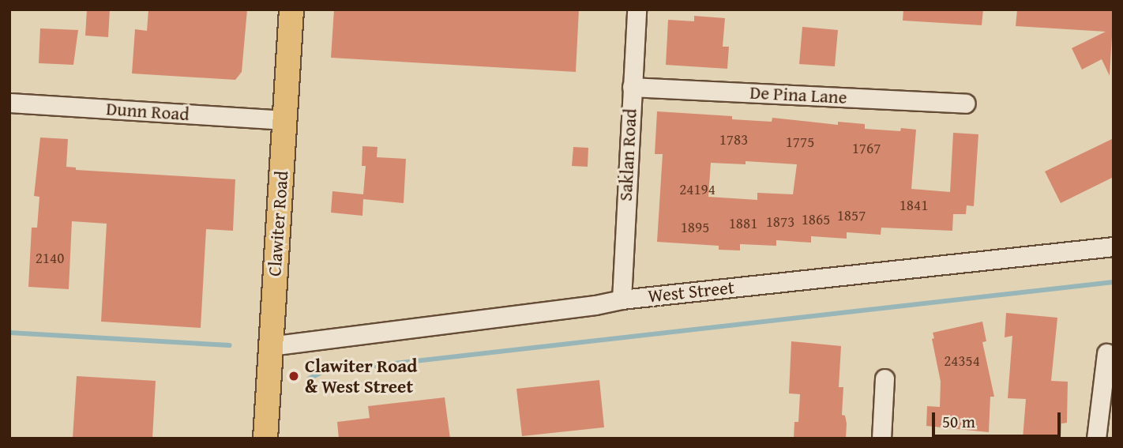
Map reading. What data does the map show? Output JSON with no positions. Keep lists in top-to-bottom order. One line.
{"streets":{"main road":["Clawiter Road"],"street":["De Pina Lane","Dunn Road","Saklan Road","West Street"]},"crossings":[["De Pina Lane","Saklan Road"],["Dunn Road","Clawiter Road"],["Saklan Road","West Street"],["Clawiter Road","West Street"]],"places":["Clawiter Road & West Street"],"house_numbers":["1783","1775","1767","24194","1841","1857","1865","1873","1881","1895","2140","24354"],"scale_bar":"50 m"}
